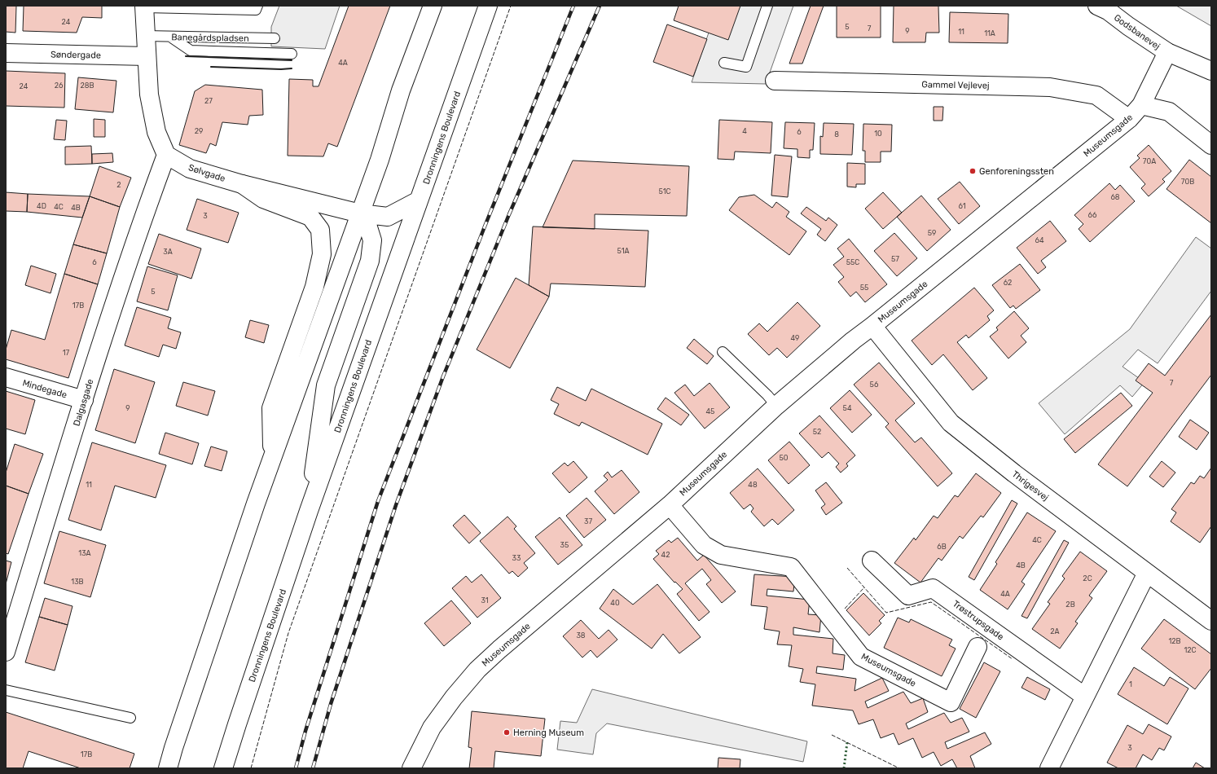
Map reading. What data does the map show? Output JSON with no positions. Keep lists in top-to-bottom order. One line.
{"streets":{"street":["Godsbanevej","Søndergade","Gammel Vejlevej","Museumsgade","Dronningens Boulevard","Sølvgade","Mindegade","Dalgasgade","Thrigesvej","Trøstrupsgade"],"lane":["Banegårdspladsen"]},"crossings":[["Godsbanevej","Museumsgade"],["Gammel Vejlevej","Museumsgade"],["Museumsgade","Thrigesvej"],["Dronningens Boulevard","Sølvgade"],["Sølvgade","Dalgasgade"],["Mindegade","Dalgasgade"]],"places":["Genforeningssten","Herning Museum"],"house_numbers":["24","5","7","9","11","11A","4A","26","28B","24","27","29","4","6","10","8","70A","70B","2","51C","68","4D","61","4C","4B","66","3","59","64","51A","3A","57","6","55C","62","55","5","17B","49","17","7","56","9","54","45","52","50","11","48","37","4C","35","6B","13A","42","33","4B","2C","13B","4A","31","40","2B","2A","38","12B","12C","1","3","17B"]}
